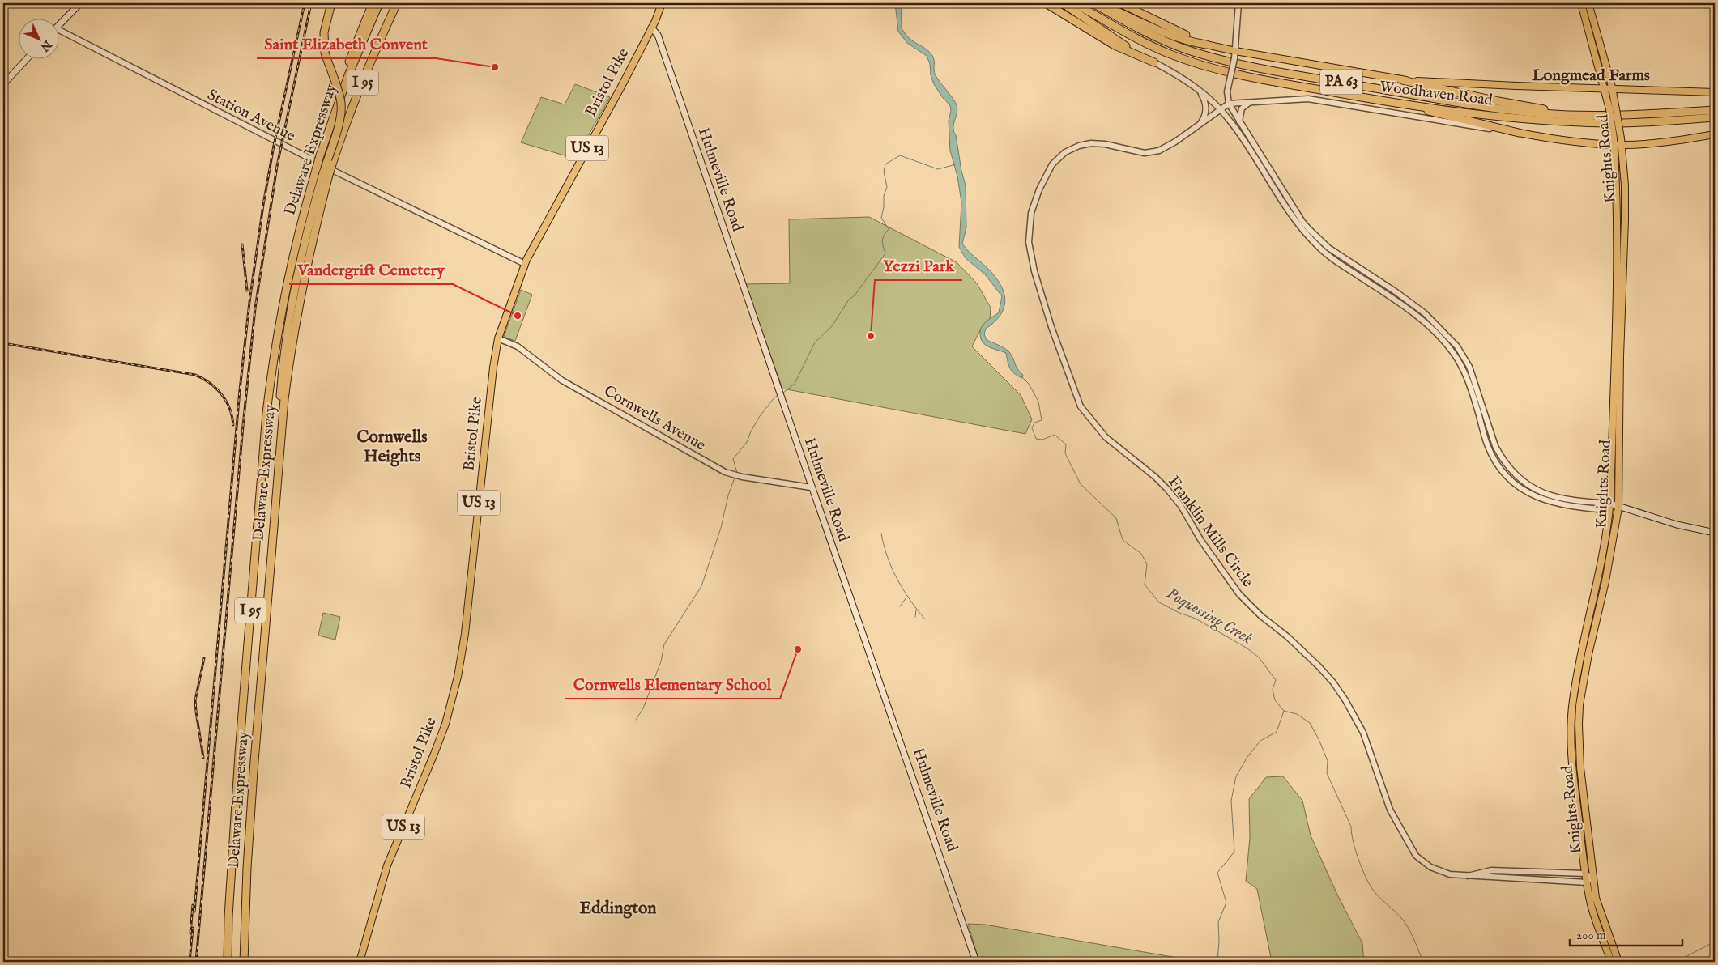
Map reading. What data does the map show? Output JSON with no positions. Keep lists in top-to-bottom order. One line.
{"streets":{"highway":["PA 63","I 95","Woodhaven Road","Delaware Expressway"],"main road":["Bristol Pike","US 13","Knights Road","Hulmeville Road"],"street":["Station Avenue","Cornwells Avenue","Franklin Mills Circle"]},"crossings":[["Bristol Pike","Station Avenue"],["Bristol Pike","Hulmeville Road"],["Bristol Pike","Cornwells Avenue"],["Woodhaven Road","Knights Road"],["Woodhaven Road","Franklin Mills Circle"],["Knights Road","Franklin Mills Circle"],["Hulmeville Road","Cornwells Avenue"]],"districts":["Longmead Farms","Cornwells Heights","Eddington"],"water":["Poquessing Creek"],"places":["Saint Elizabeth Convent","Vandergrift Cemetery","Yezzi Park","Cornwells Elementary School"],"scale_bar":"200 m","north":"bottom right"}
